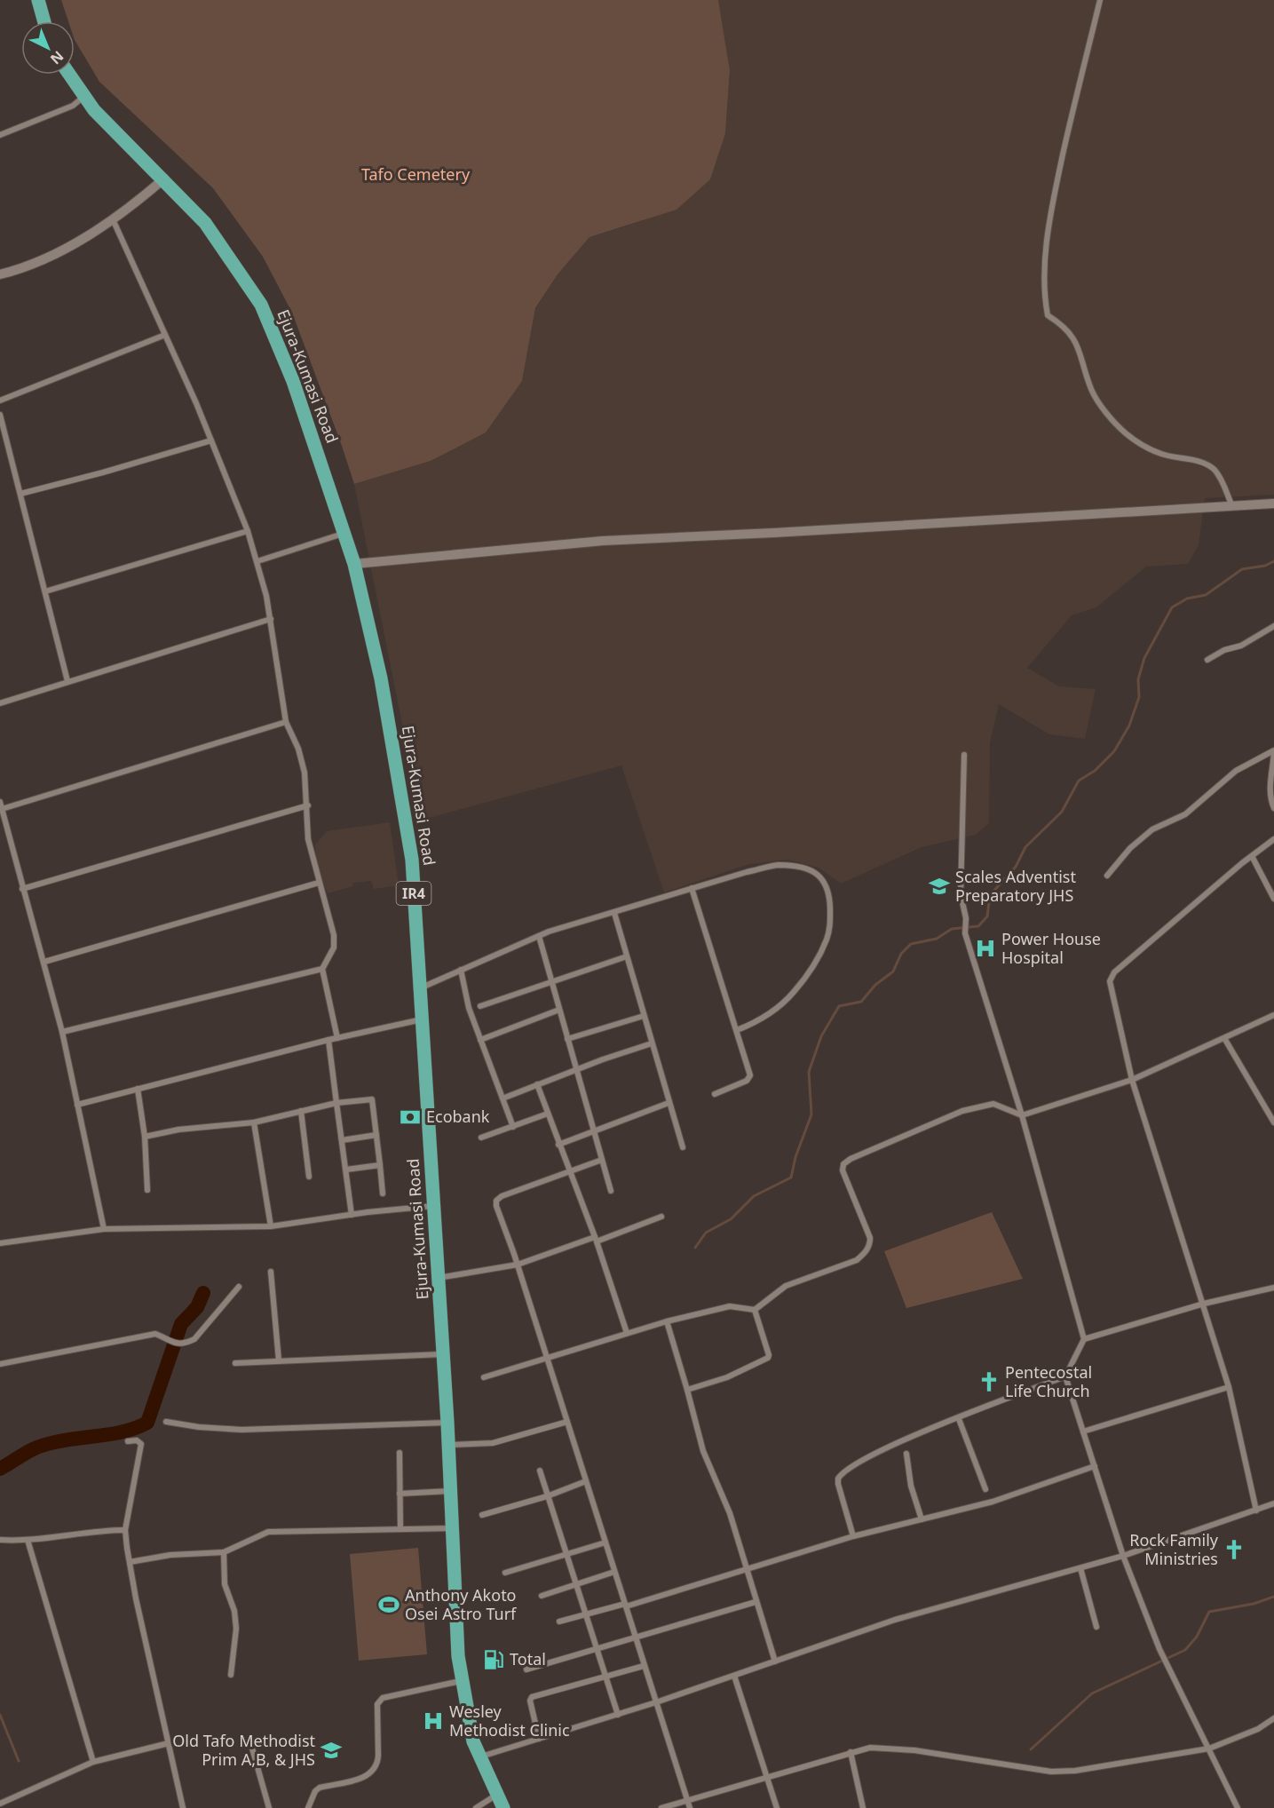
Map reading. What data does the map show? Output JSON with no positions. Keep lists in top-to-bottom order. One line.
{"streets":{"main road":["Ejura-Kumasi Road","IR4"]},"parks":["Tafo Cemetery"],"places":{"school or university":["Scales Adventist Preparatory JHS","Old Tafo Methodist Prim A,B, & JHS"],"hospital":["Power House Hospital","Wesley Methodist Clinic"],"bank":["Ecobank"],"church":["Pentecostal Life Church","Rock Family Ministries"],"sports":["Anthony Akoto Osei Astro Turf"],"fuel station":["Total"]},"north":"bottom right"}
